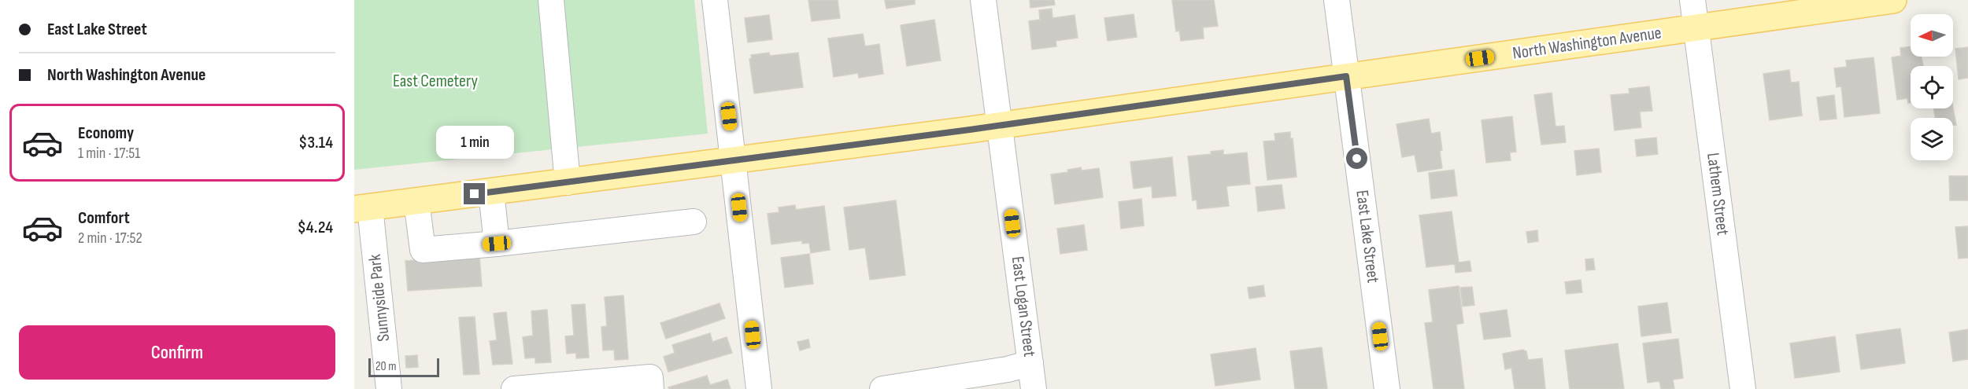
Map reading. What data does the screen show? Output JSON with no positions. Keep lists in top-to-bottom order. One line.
{"streets":{"main road":["North Washington Avenue"],"street":["Lathem Street","East Lake Street","Sunnyside Park","East Logan Street"]},"crossings":[["North Washington Avenue","Lathem Street"],["North Washington Avenue","East Lake Street"],["North Washington Avenue","Sunnyside Park"],["North Washington Avenue","East Logan Street"]],"parks":["East Cemetery"],"scale_bar":"20 m","north":"left","page":{"banner":["East Lake Street","North Washington Avenue"],"list":[{"name":"Economy","note":"1 min · 17:51","value":"$3.14"},{"name":"Comfort","note":"2 min · 17:52","value":"$4.24"}],"bubble":"1 min","buttons":"Confirm","scale":"20 m"}}
